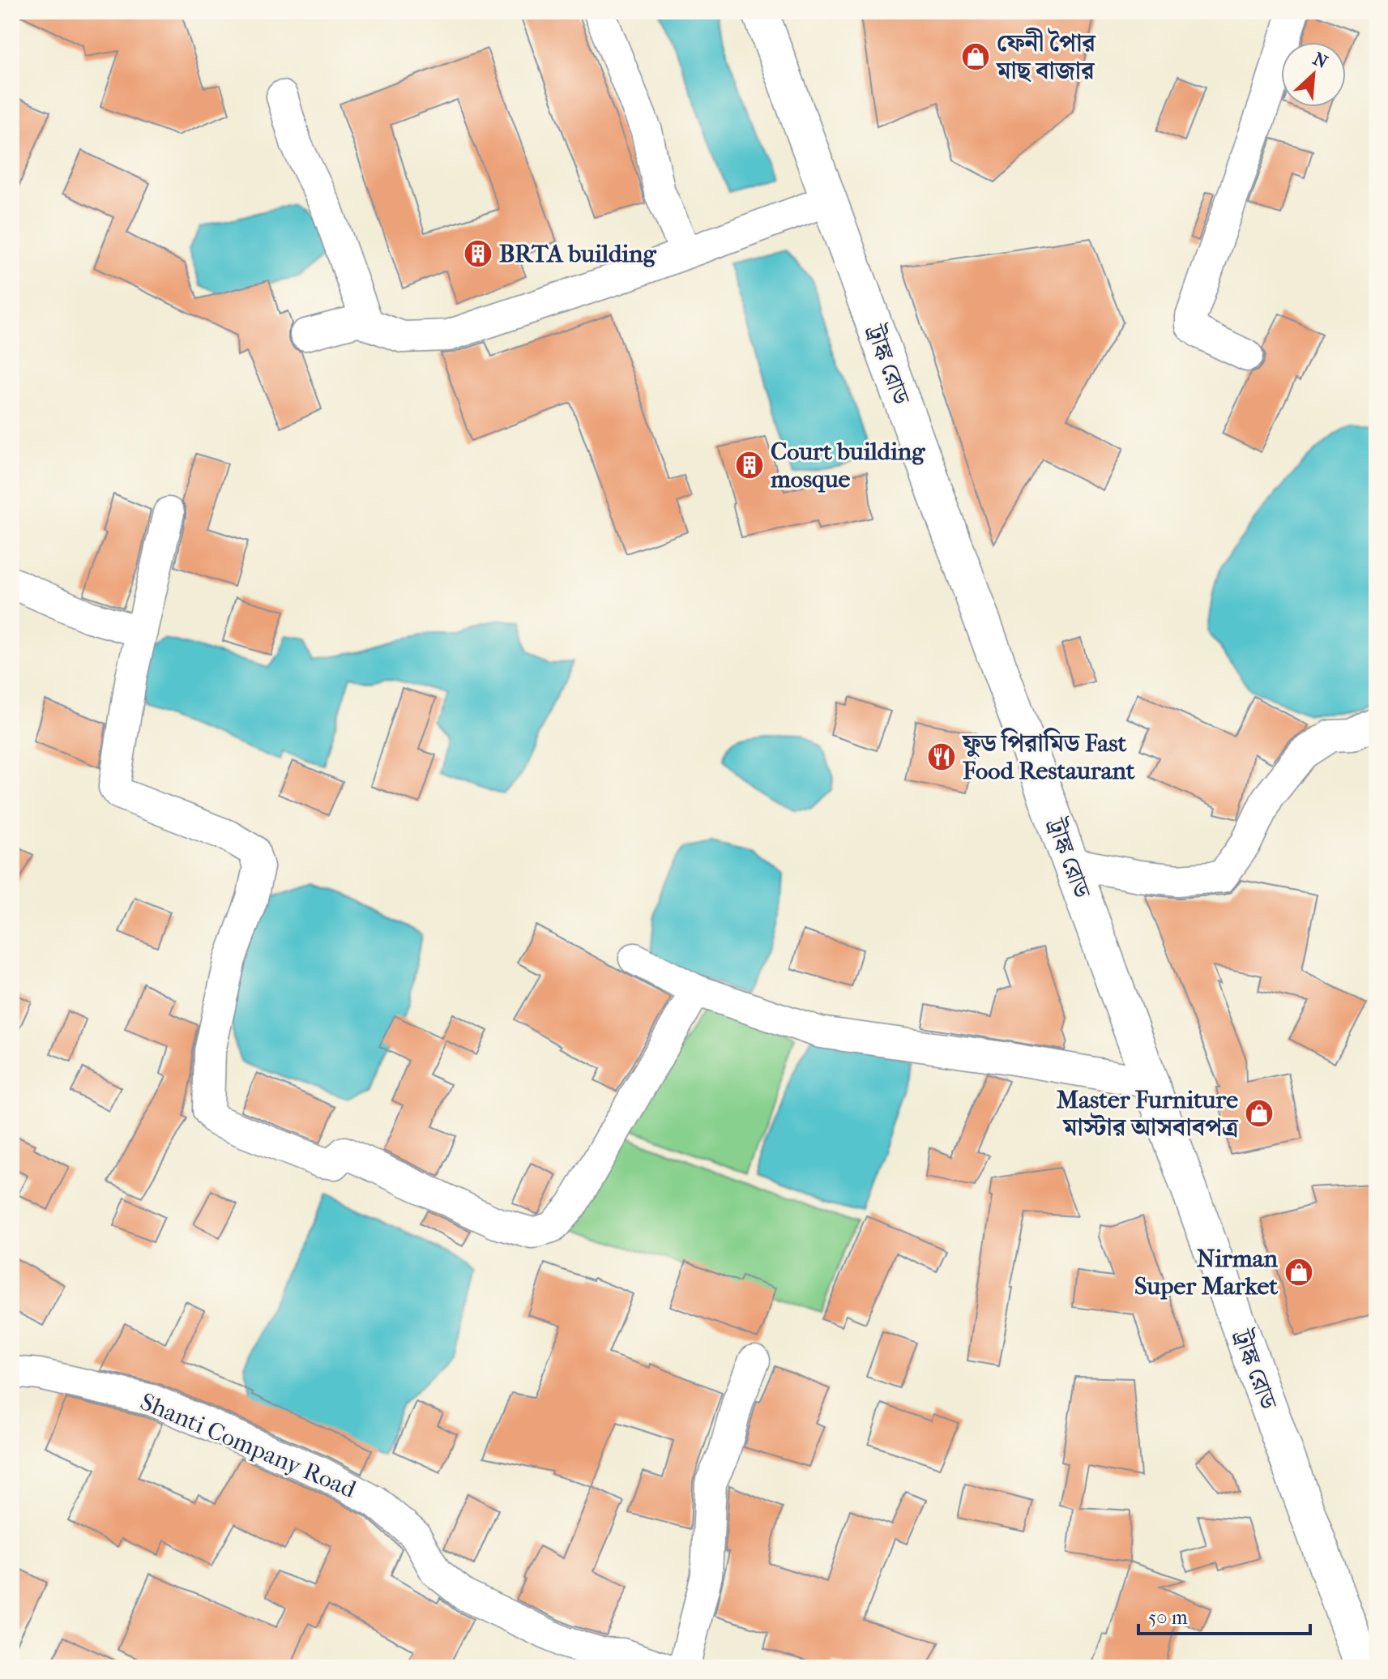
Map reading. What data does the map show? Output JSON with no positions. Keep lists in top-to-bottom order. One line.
{"streets":{"main road":["ট্রাঙ্ক রোড"],"street":["Shanti Company Road"]},"places":{"shop":["ফেনী পৈার মাছ বাজার","Master Furniture মাস্টার আসবাবপত্র","Nirman Super Market"],"building":["BRTA building","Court building mosque"],"restaurant":["ফুড পিরামিড Fast Food Restaurant"]},"scale_bar":"50 m","north":"top right"}
